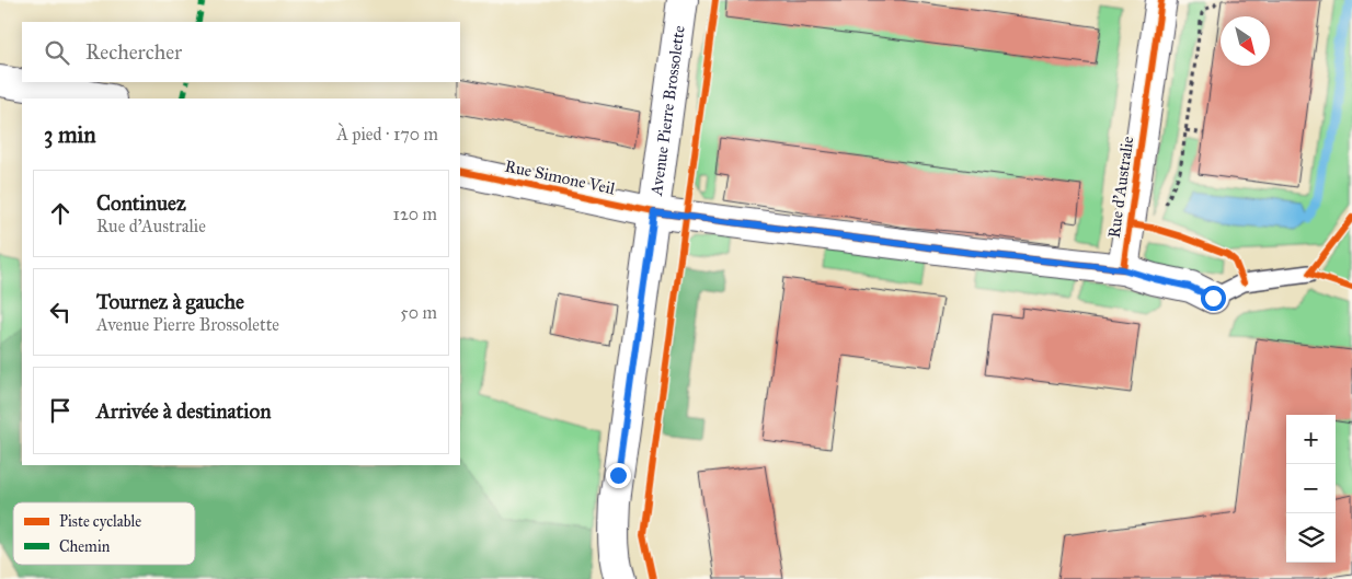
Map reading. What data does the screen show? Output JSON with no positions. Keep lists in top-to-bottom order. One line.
{"streets":{"street":["Avenue Pierre Brossolette","Rue Simone Veil","Rue d'Australie"]},"crossings":[["Avenue Pierre Brossolette","Rue Simone Veil"]],"legend":["Piste cyclable","Chemin"],"north":"bottom right","page":{"search":"Rechercher","heading":["3 min","À pied · 170 m"],"list":[["Continuez","Rue d'Australie","120 m"],["Tournez à gauche","Avenue Pierre Brossolette","50 m"],"Arrivée à destination"],"map_buttons":["+","−"]}}
